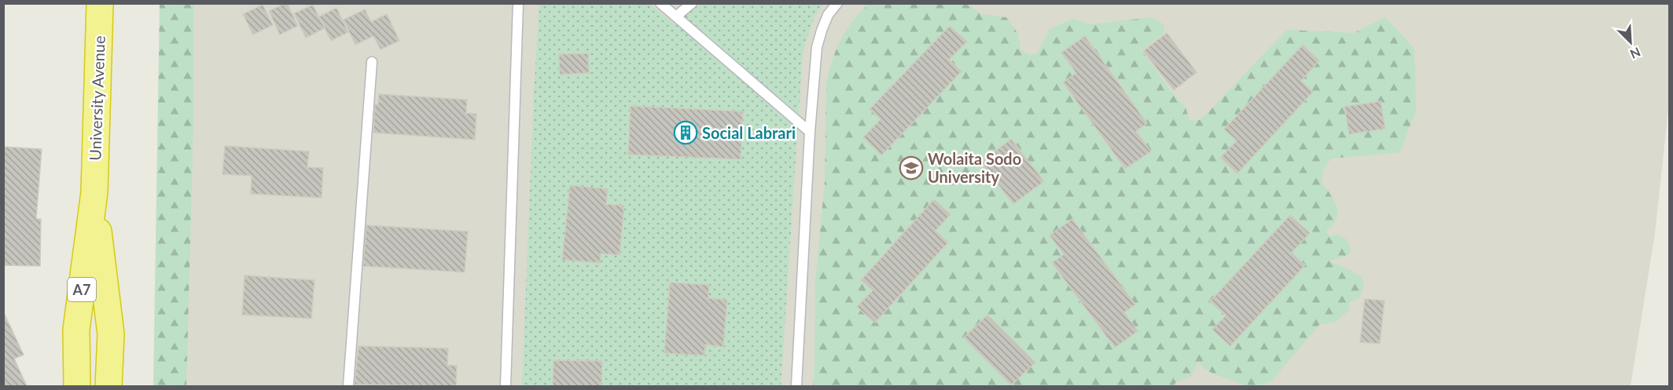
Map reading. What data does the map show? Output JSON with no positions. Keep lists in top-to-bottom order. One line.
{"streets":{"highway":["University Avenue","A7"]},"places":{"building":["Social Labrari"],"school or university":["Wolaita Sodo University"]},"north":"bottom right"}
